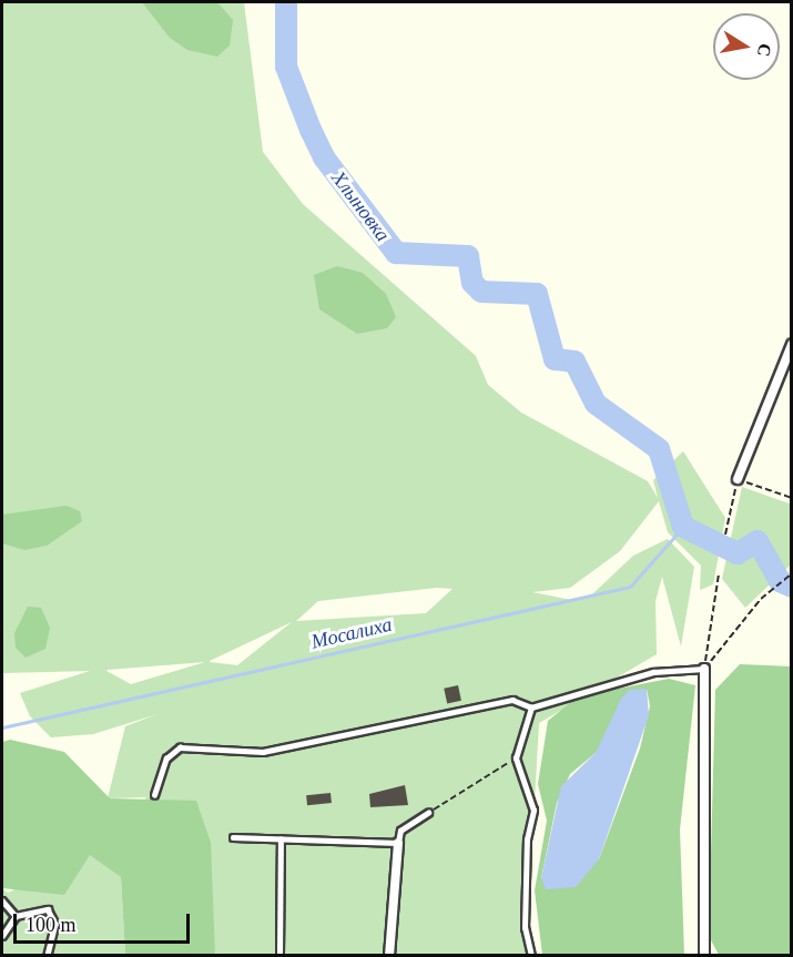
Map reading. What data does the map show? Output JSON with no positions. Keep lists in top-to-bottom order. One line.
{"water":["Хлыновка","Мосалиха"],"scale_bar":"100 m","north":"right"}
